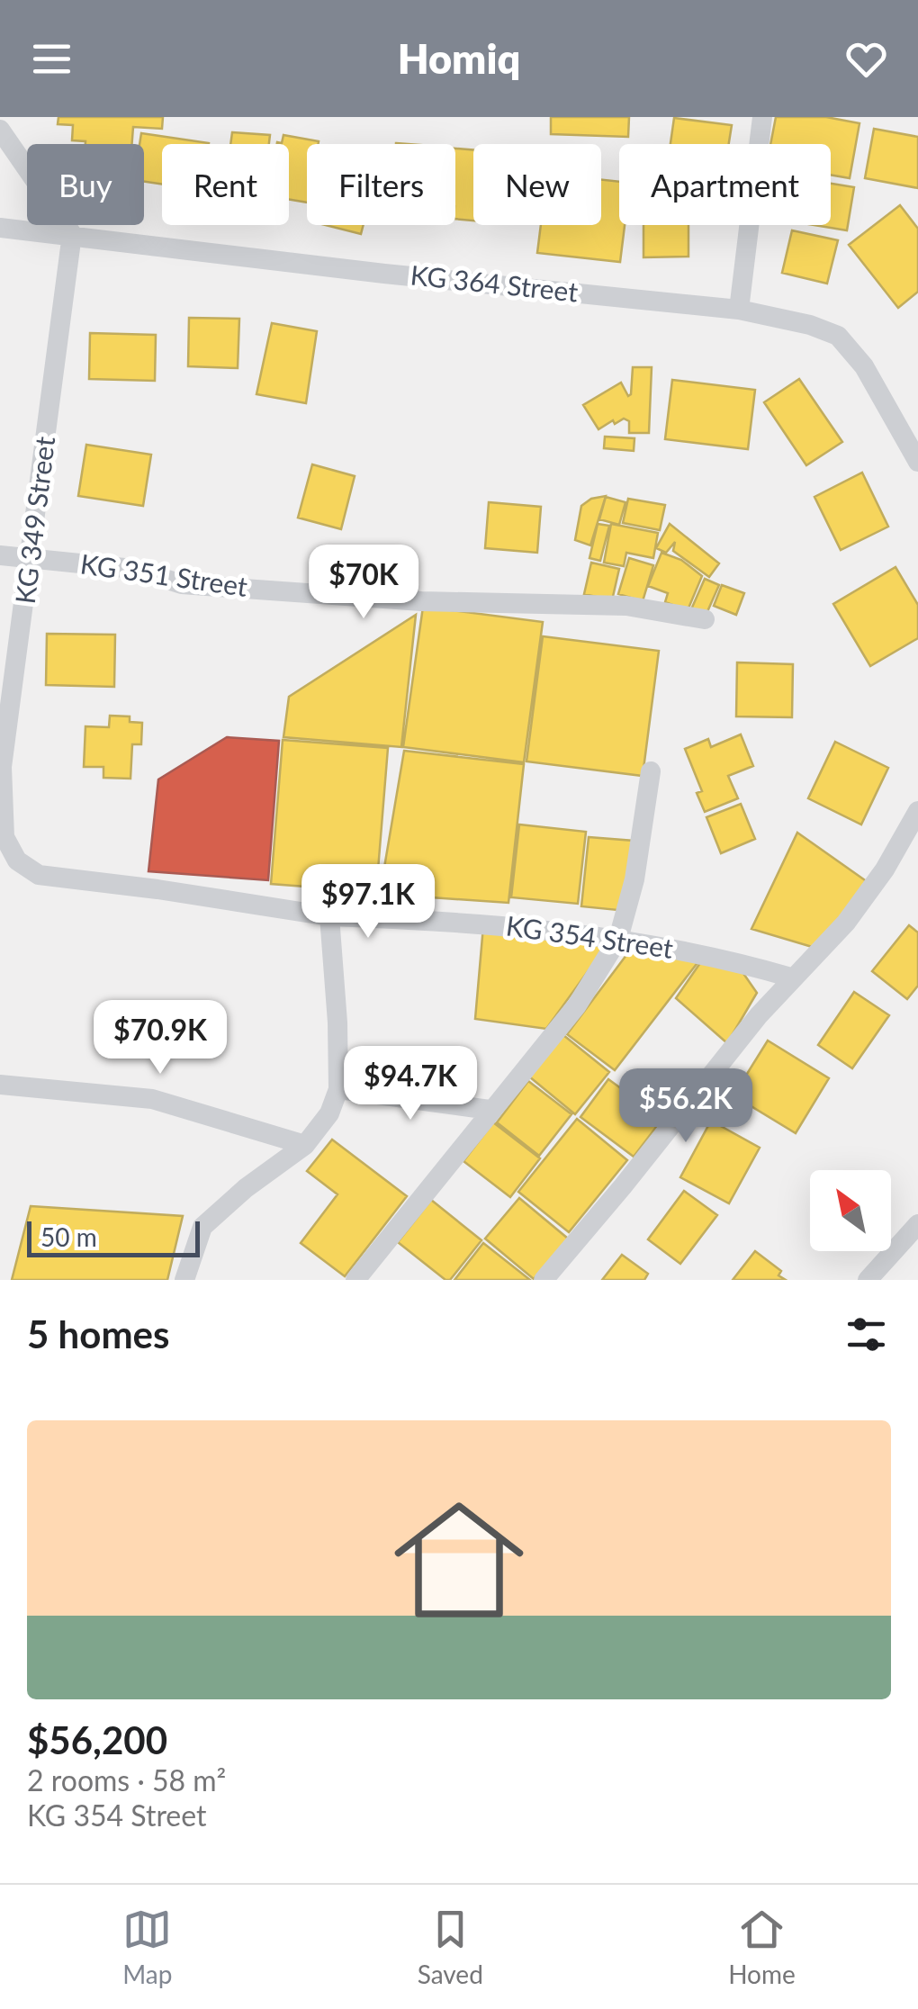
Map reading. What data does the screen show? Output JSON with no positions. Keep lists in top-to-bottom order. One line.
{"streets":{"street":["KG 364 Street","KG 349 Street","KG 351 Street","KG 354 Street"]},"crossings":[["KG 364 Street","KG 349 Street"],["KG 349 Street","KG 351 Street"],["KG 349 Street","KG 354 Street"]],"scale_bar":"50 m","north":"top left","page":{"header":"Homiq","chip":["Buy","Rent","Filters","New","Apartment"],"price":["$70K","$97.1K","$70.9K","$94.7K","$56.2K"],"scale":"50 m","heading":"5 homes","list":[{"name":"$56,200","note":"2 rooms · 58 m² · KG 354 Street"}],"tabs":["Map","Saved","Home"]}}
